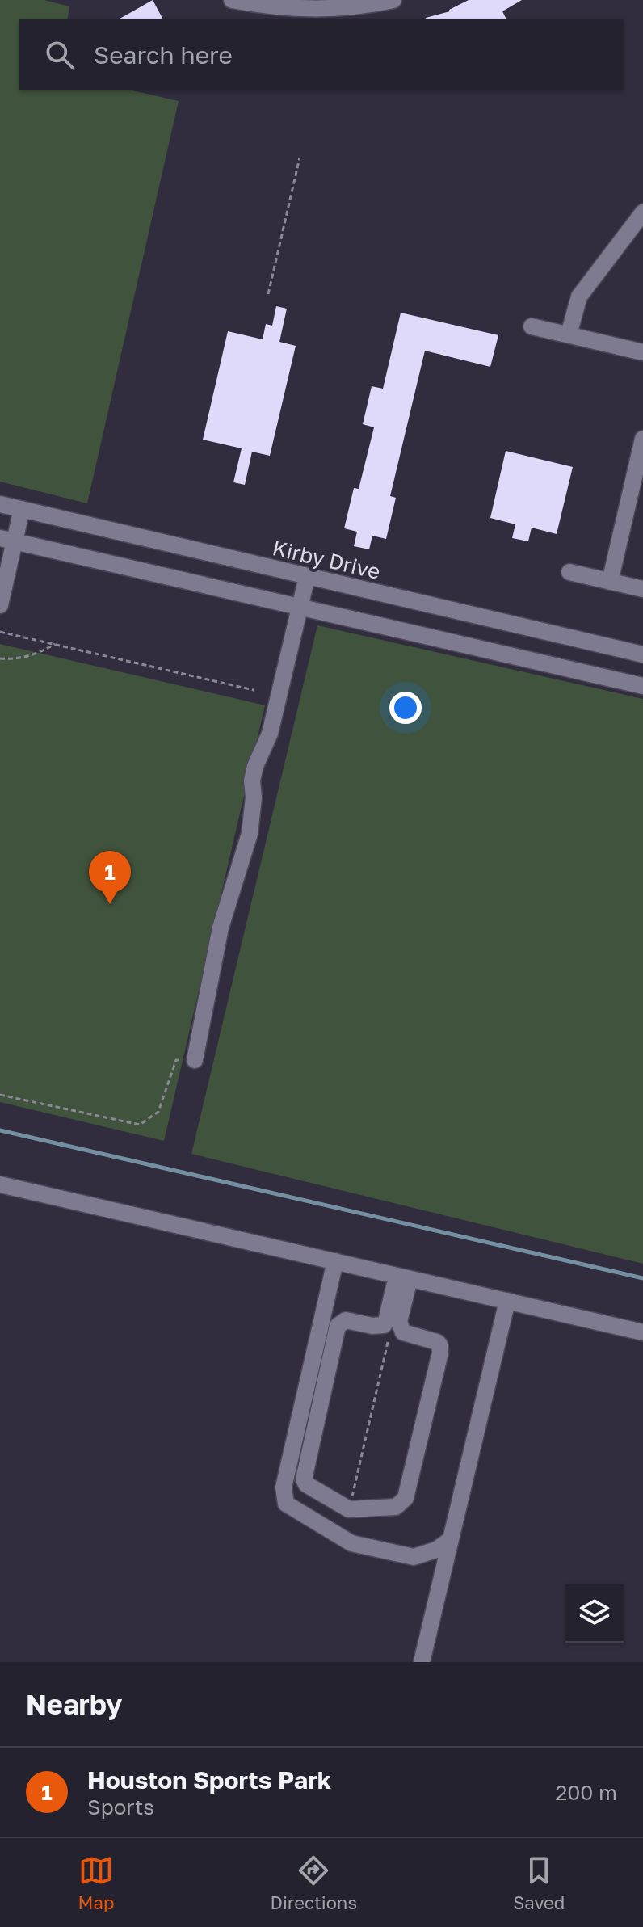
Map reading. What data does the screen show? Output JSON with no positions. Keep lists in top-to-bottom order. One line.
{"streets":{"street":["Kirby Drive"]},"page":{"search":"Search here","pins":"1","heading":"Nearby","list":[{"mark":"1","name":"Houston Sports Park","note":"Sports","value":"200 m"}],"nav":["Map","Directions","Saved"]}}
